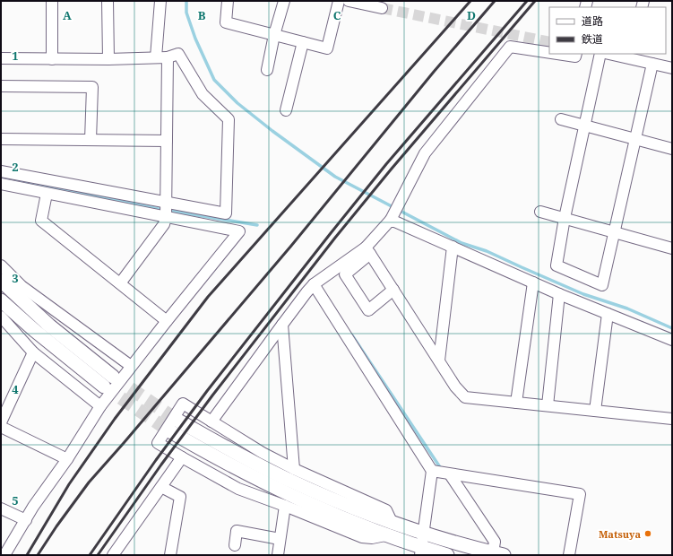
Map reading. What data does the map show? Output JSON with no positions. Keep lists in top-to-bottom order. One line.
{"places":["Matsuya"],"legend":["道路","鉄道"],"grid":{"columns":["A","B","C","D"],"rows":["1","2","3","4","5"]}}
